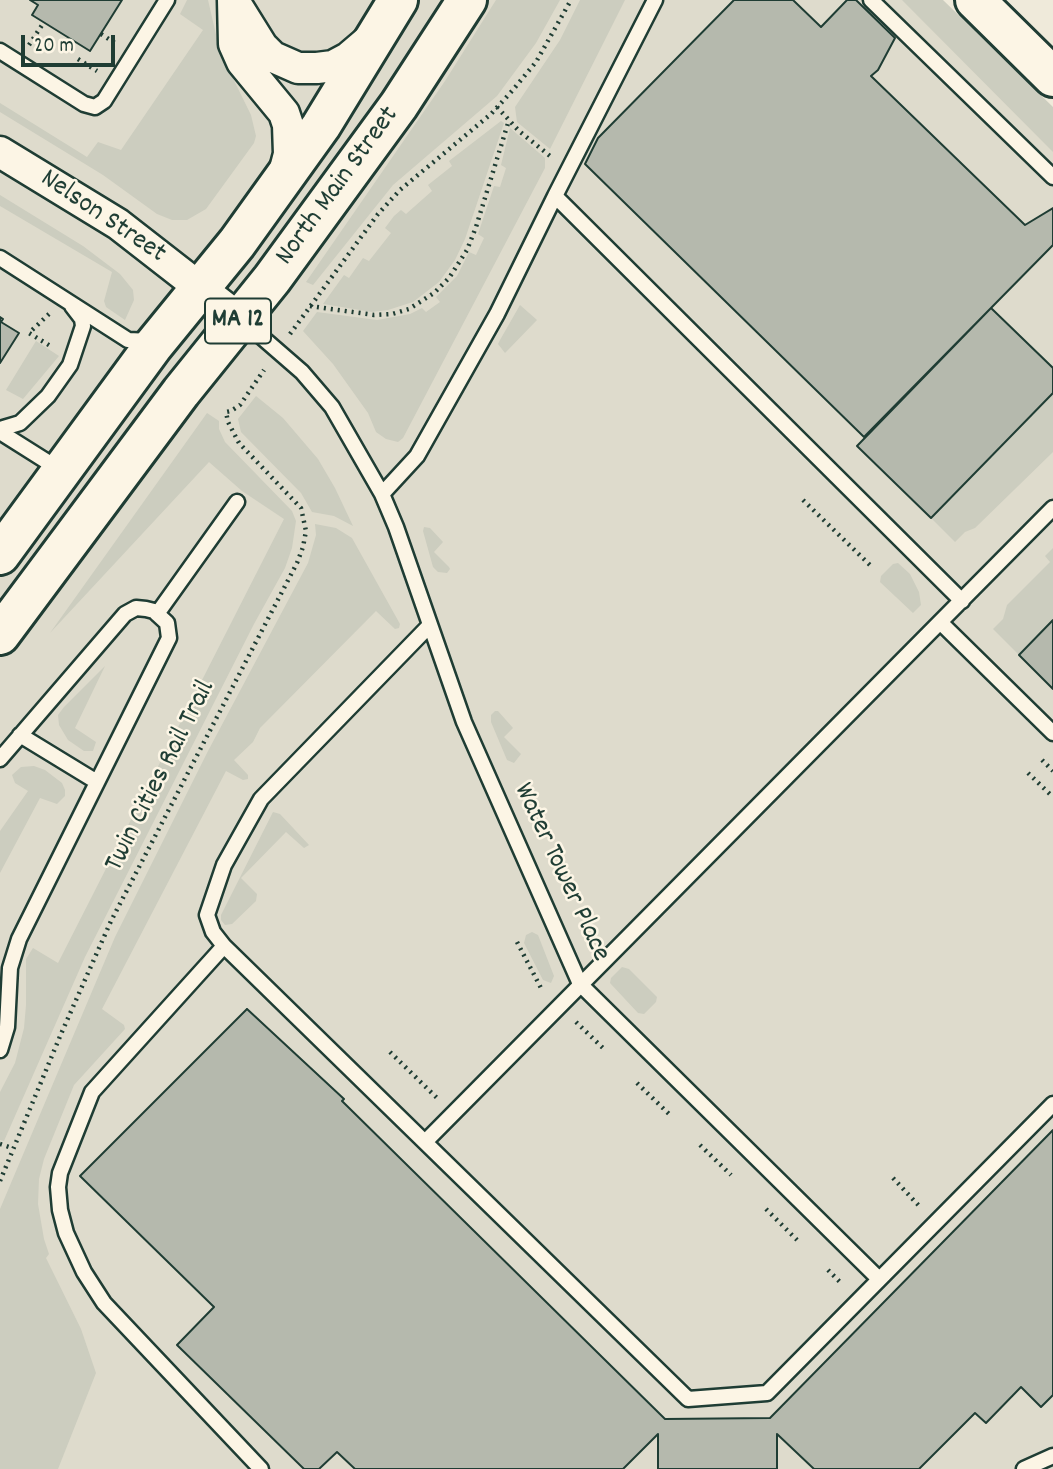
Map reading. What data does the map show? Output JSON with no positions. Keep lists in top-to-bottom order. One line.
{"streets":{"main road":["North Main Street","MA 12"],"street":["Nelson Street"],"lane":["Water Tower Place"],"path":["Twin Cities Rail Trail"]},"crossings":[["North Main Street","Nelson Street"],["North Main Street","Water Tower Place"],["Nelson Street","Water Tower Place"]],"scale_bar":"20 m"}
